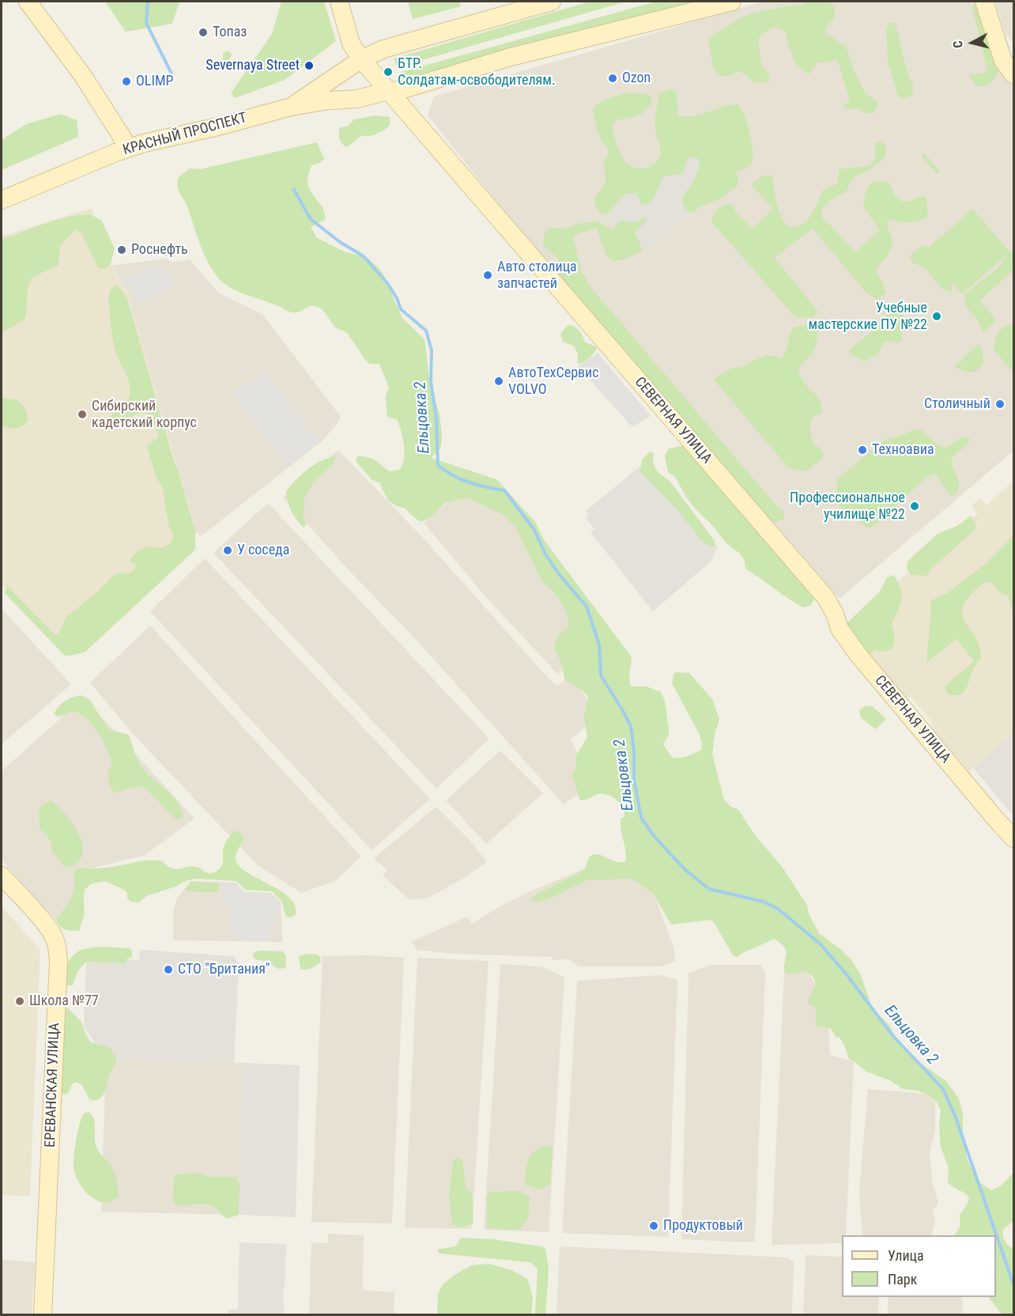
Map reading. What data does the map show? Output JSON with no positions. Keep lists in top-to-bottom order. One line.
{"streets":{"street":["КРАСНЫЙ ПРОСПЕКТ","СЕВЕРНАЯ УЛИЦА","ЕРЕВАНСКАЯ УЛИЦА"]},"crossings":[["КРАСНЫЙ ПРОСПЕКТ","СЕВЕРНАЯ УЛИЦА"]],"water":["Ельцовка 2"],"places":["Топаз","Severnaya Street","БТР. Солдатам-освободителям.","Ozon","OLIMP","Роснефть","Авто столица запчастей","Учебные мастерские ПУ №22","АвтоТехСервис VOLVO","Столичный","Сибирский кадетский корпус","Техноавиа","Профессиональное училище №22","У соседа","СТО \"Британия\"","Школа №77","Продуктовый"],"legend":["Улица","Парк"],"north":"left"}
